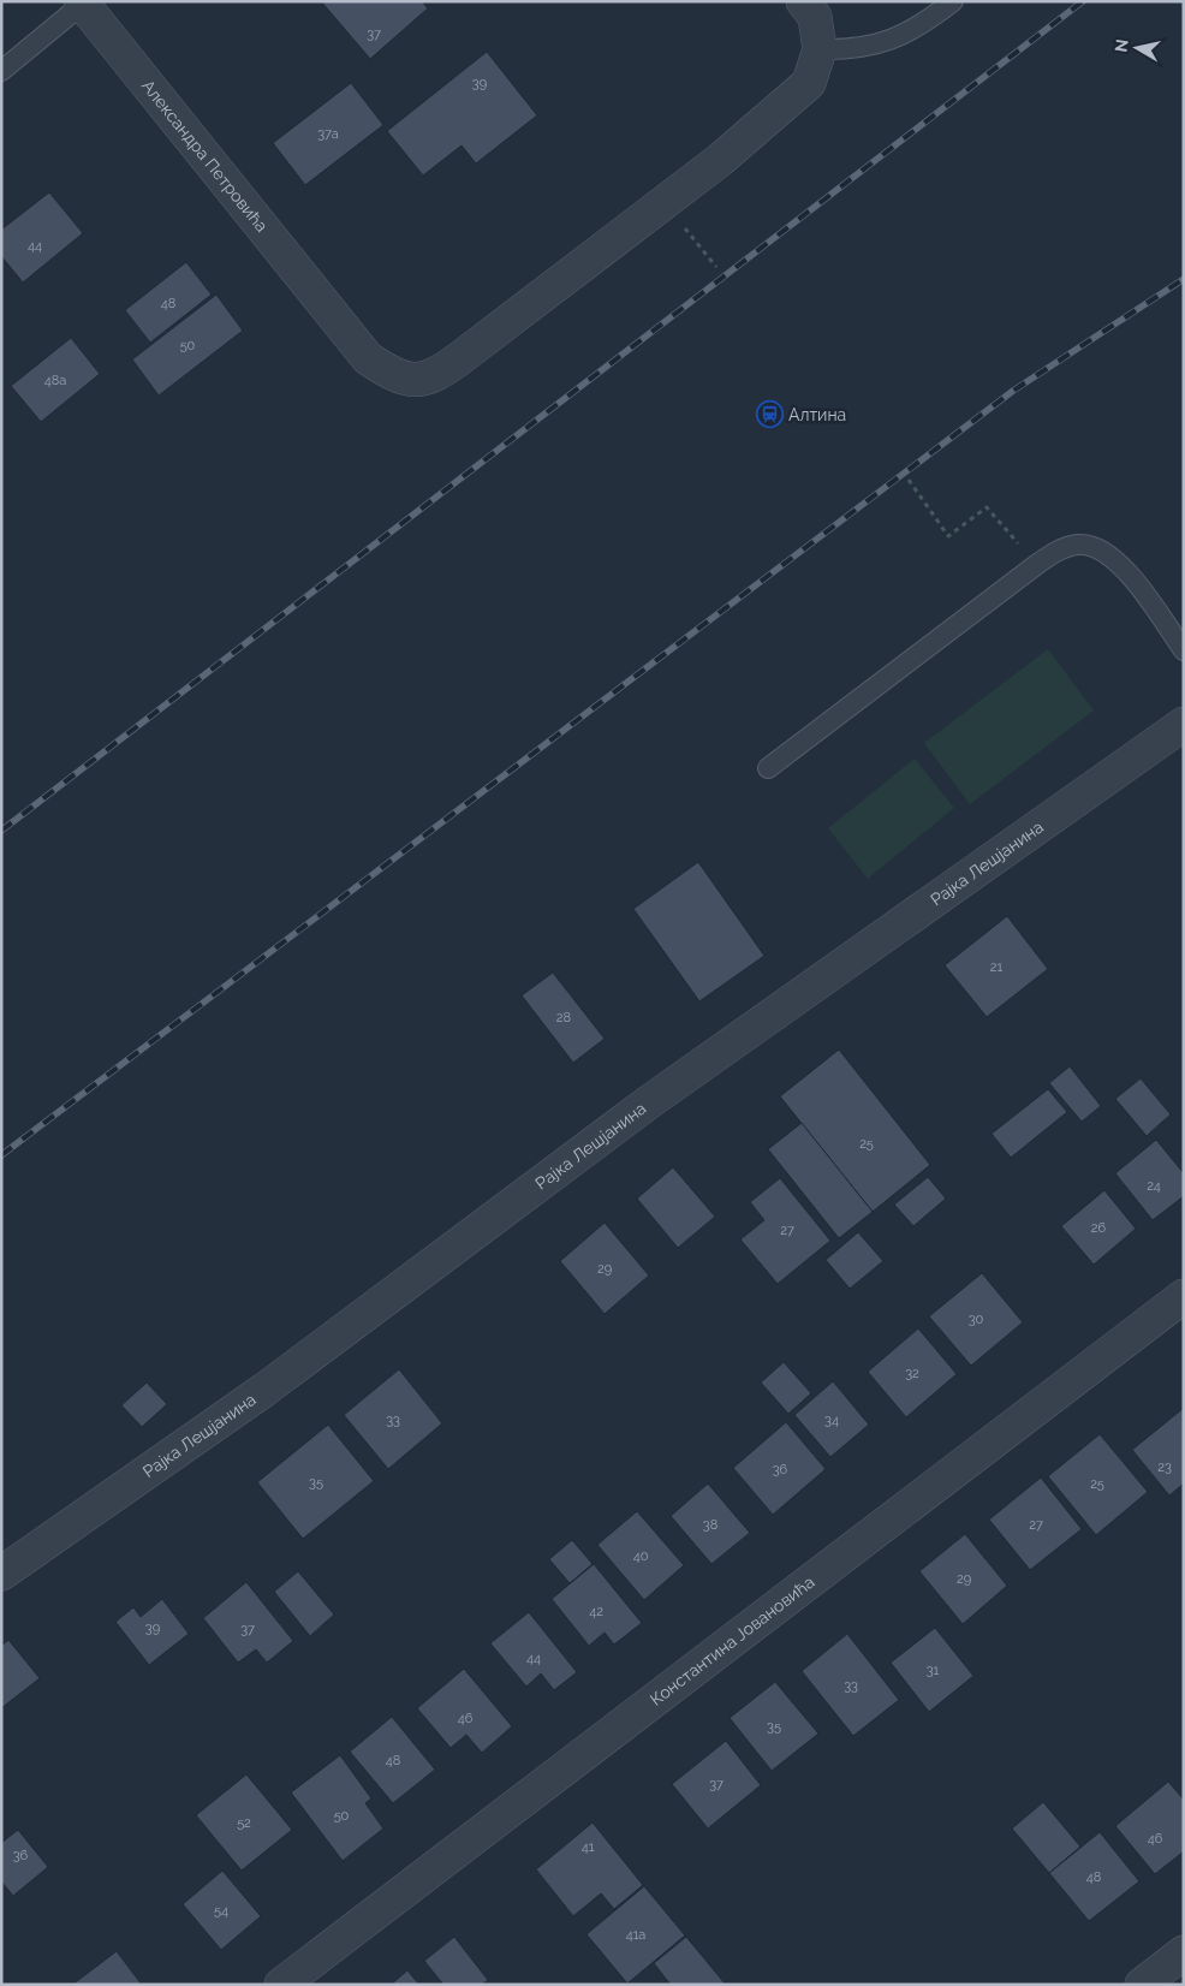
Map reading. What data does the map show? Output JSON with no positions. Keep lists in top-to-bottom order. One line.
{"streets":{"street":["Александра Петровића","Рајка Лешјанина","Константина Јовановића"]},"places":{"station":["Алтина"]},"house_numbers":["37","39","37a","44","48","50","48a","21","28","25","24","26","27","29","30","32","33","34","23","36","35","25","38","27","40","29","42","39","37","44","31","33","46","35","48","37","50","52","46","41","36","48","54","41a"],"north":"left"}
